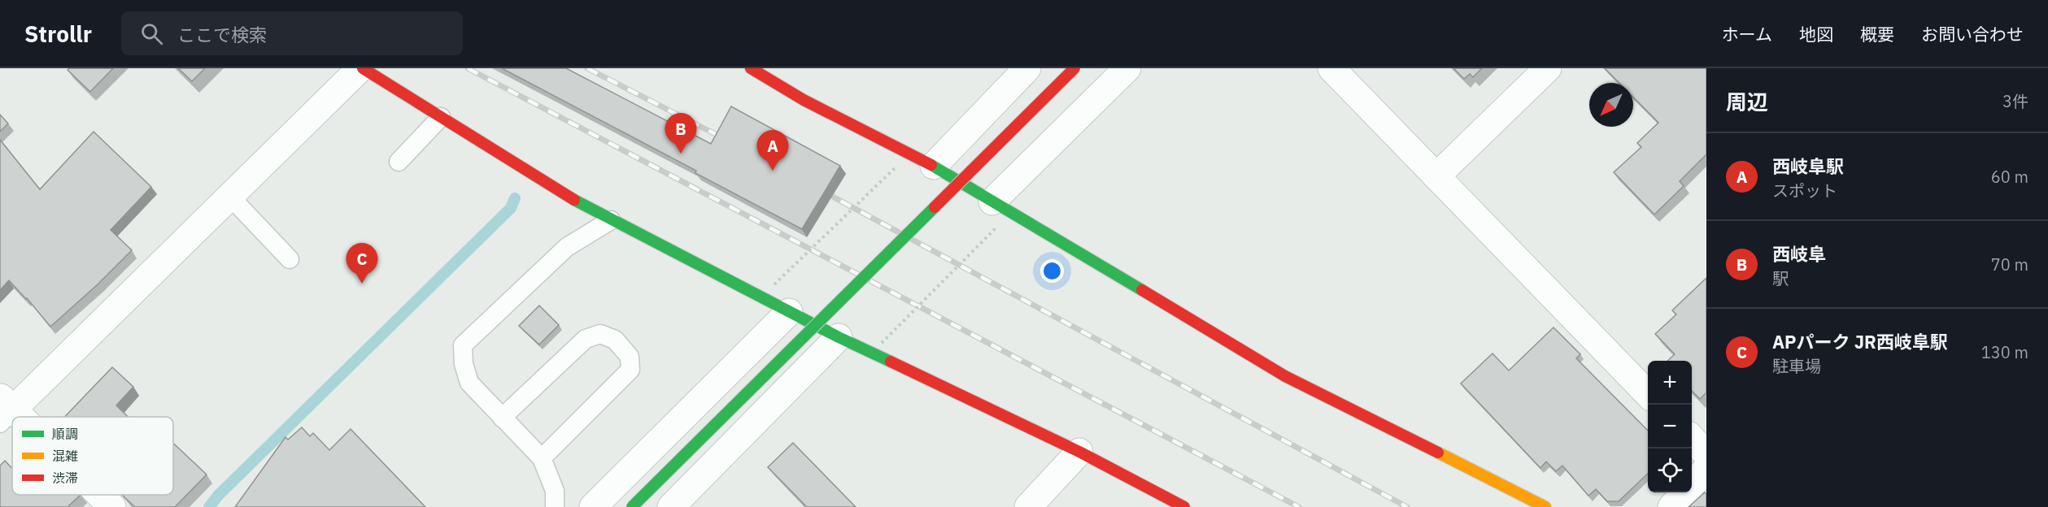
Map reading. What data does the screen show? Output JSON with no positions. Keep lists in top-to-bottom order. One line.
{"legend":["順調","混雑","渋滞"],"north":"bottom left","page":{"header":"Strollr","search":"ここで検索","nav":["ホーム","地図","概要","お問い合わせ"],"heading":["周辺","3件"],"pins":["B","A","C"],"list":[{"mark":"A","name":"西岐阜駅","note":"スポット","value":"60 m"},{"mark":"B","name":"西岐阜","note":"駅","value":"70 m"},{"mark":"C","name":"APパーク JR西岐阜駅","note":"駐車場","value":"130 m"}],"map_buttons":["+","−"]}}
